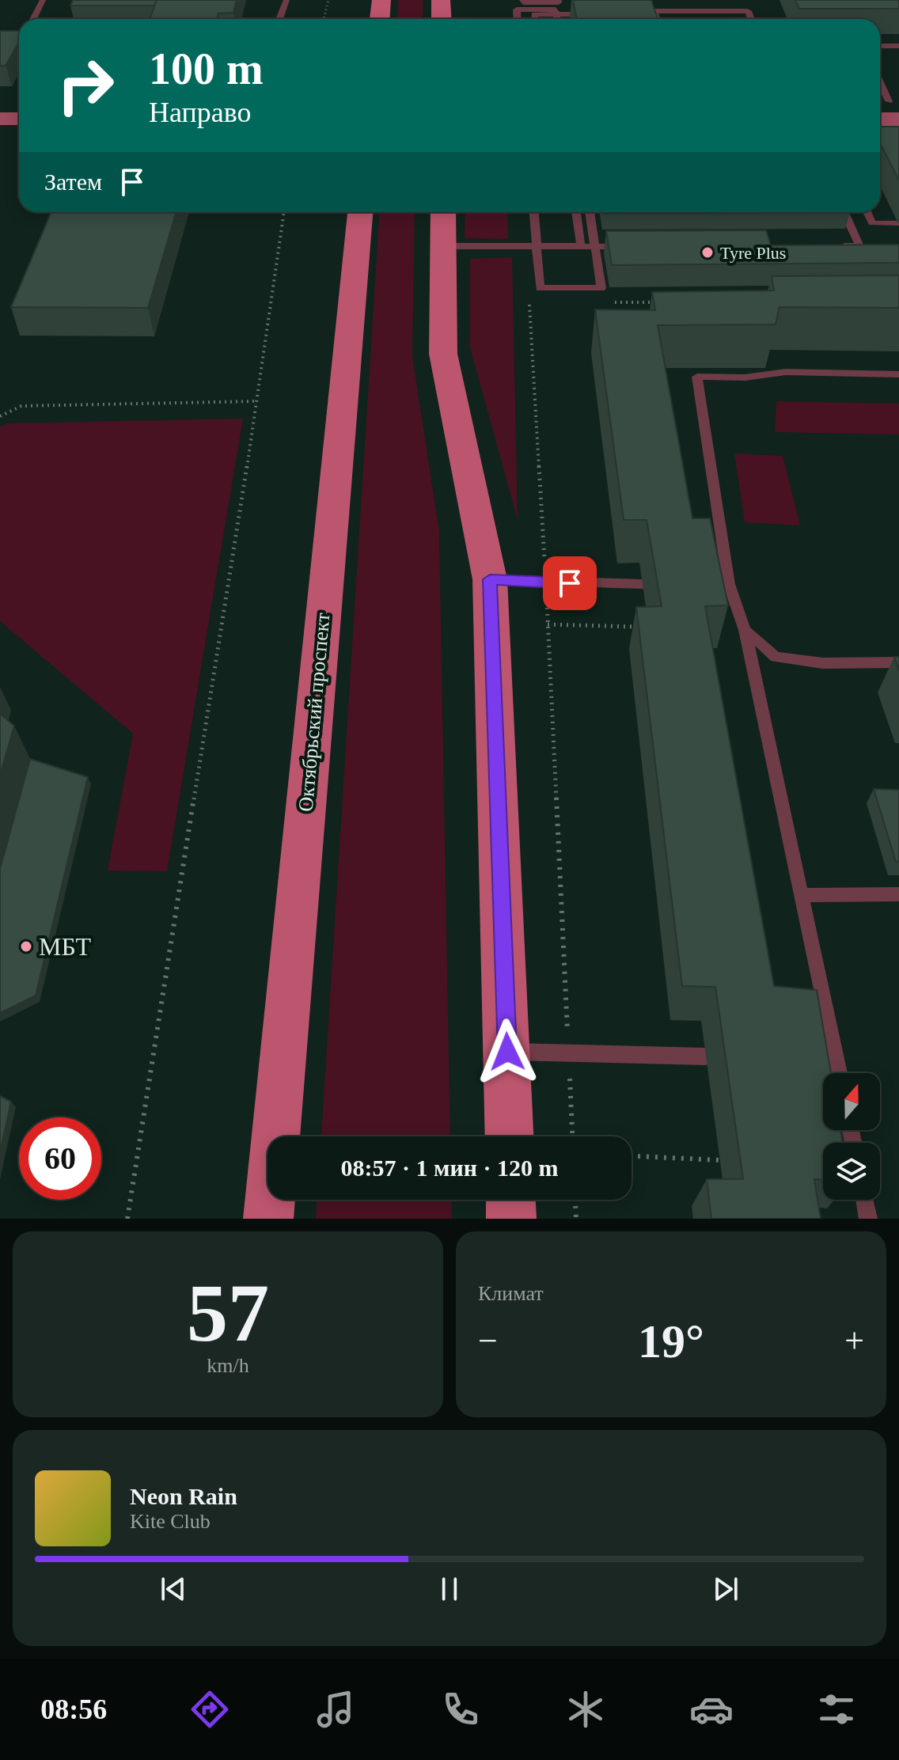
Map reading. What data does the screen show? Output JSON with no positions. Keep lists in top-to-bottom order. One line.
{"streets":{"main road":["Октябрьский проспект"]},"places":["Tyre Plus","МБТ"],"north":"top","page":{"turn":["100 m","Направо"],"then":"Затем","limit":"60","trip":"08:57 · 1 мин · 120 m","tile":[["57","km/h"],"Климат"],"heat":["−","19°","+"],"song":["Neon Rain","Kite Club"],"tabs":"08:56"}}
